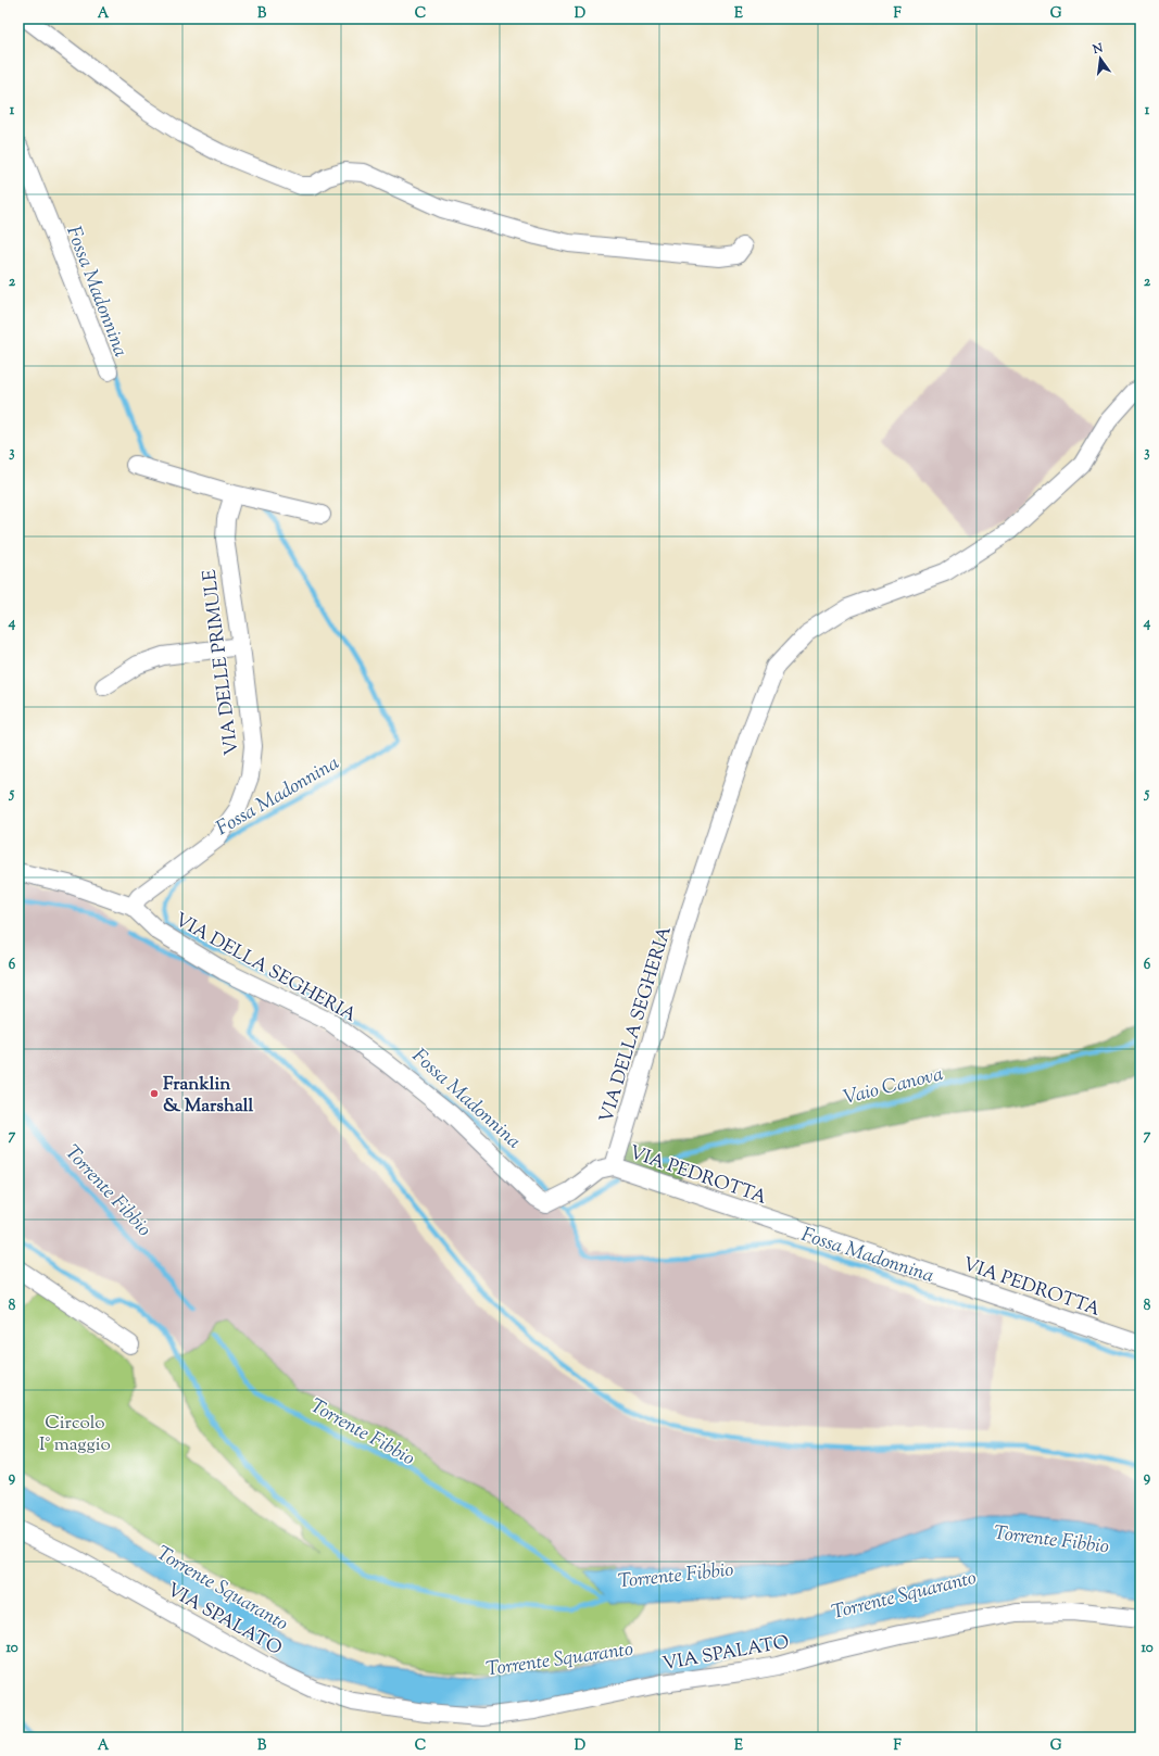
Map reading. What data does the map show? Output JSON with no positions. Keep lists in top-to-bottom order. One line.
{"streets":{"street":["VIA DELLE PRIMULE","VIA DELLA SEGHERIA","VIA PEDROTTA","VIA SPALATO"]},"crossings":[["VIA DELLE PRIMULE","VIA DELLA SEGHERIA"],["VIA DELLA SEGHERIA","VIA PEDROTTA"]],"water":["Fossa Madonnina","Vaio Canova","Torrente Fibbio","Torrente Squaranto"],"parks":["Circolo I° maggio"],"places":["Franklin & Marshall"],"north":"top","grid":{"columns":["A","B","C","D","E","F","G"],"rows":["1","2","3","4","5","6","7","8","9","10"]}}
